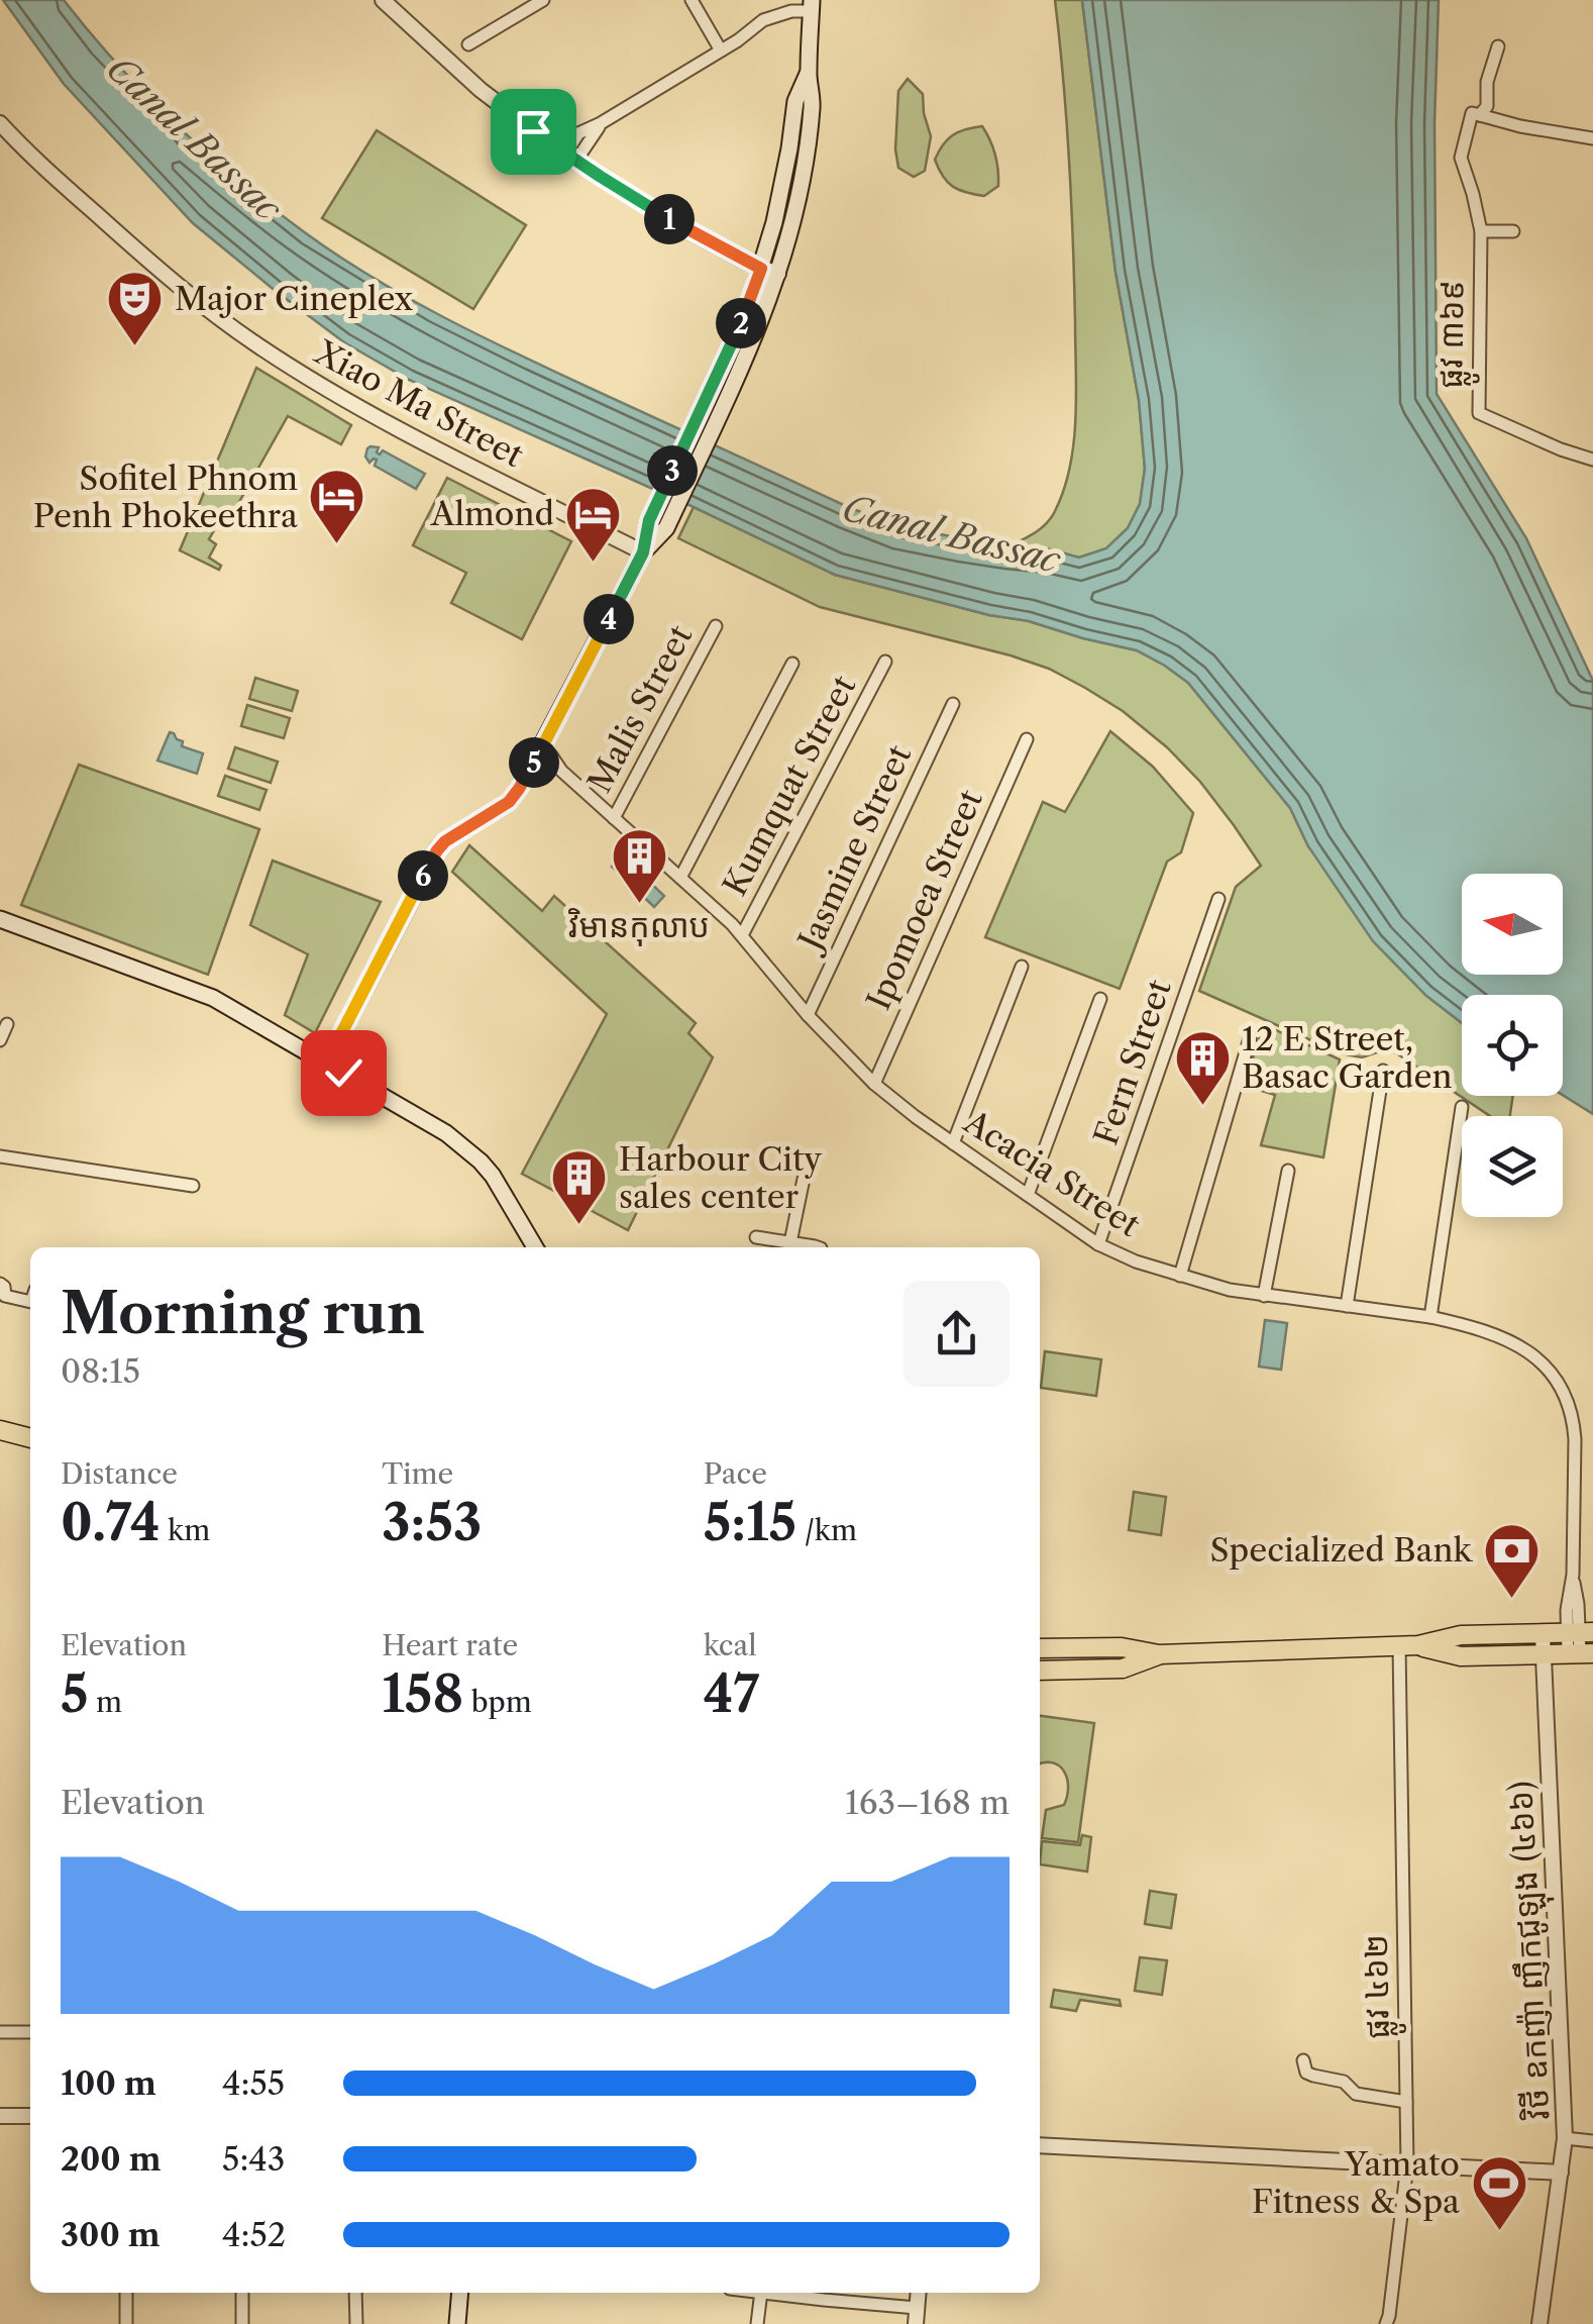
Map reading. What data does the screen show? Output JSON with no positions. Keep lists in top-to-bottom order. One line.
{"streets":{"street":["ផ្លូវ ៣៦៩","Xiao Ma Street","Malis Street","Kumquat Street","Jasmine Street","Ipomoea Street","Fern Street","Acacia Street","វិថី ឧកញ៉ា ញឹកជូឡុង (៤៦៦)","ផ្លូវ ៤៦២"]},"crossings":[["Malis Street","Acacia Street"],["Kumquat Street","Acacia Street"],["Jasmine Street","Acacia Street"],["Ipomoea Street","Acacia Street"],["Fern Street","Acacia Street"]],"water":["Canal Bassac"],"places":{"theatre":["Major Cineplex"],"hotel":["Sofitel Phnom Penh Phokeethra","Almond"],"building":["វិមានកុលាប","12 E Street, Basac Garden","Harbour City sales center"],"bank":["Specialized Bank"],"sports":["Yamato Fitness & Spa"]},"north":"left","page":{"pins":["1","2","3","4","5","6"],"heading":["Morning run","08:15"],"stats":[["Distance","0.74 km"],["Time","3:53"],["Pace","5:15 /km"],["Elevation","5 m"],["Heart rate","158 bpm"],["kcal","47"]],"chart":["Elevation","163–168 m"],"list":[{"name":"100 m","note":"4:55"},{"name":"200 m","note":"5:43"},{"name":"300 m","note":"4:52"}]}}
